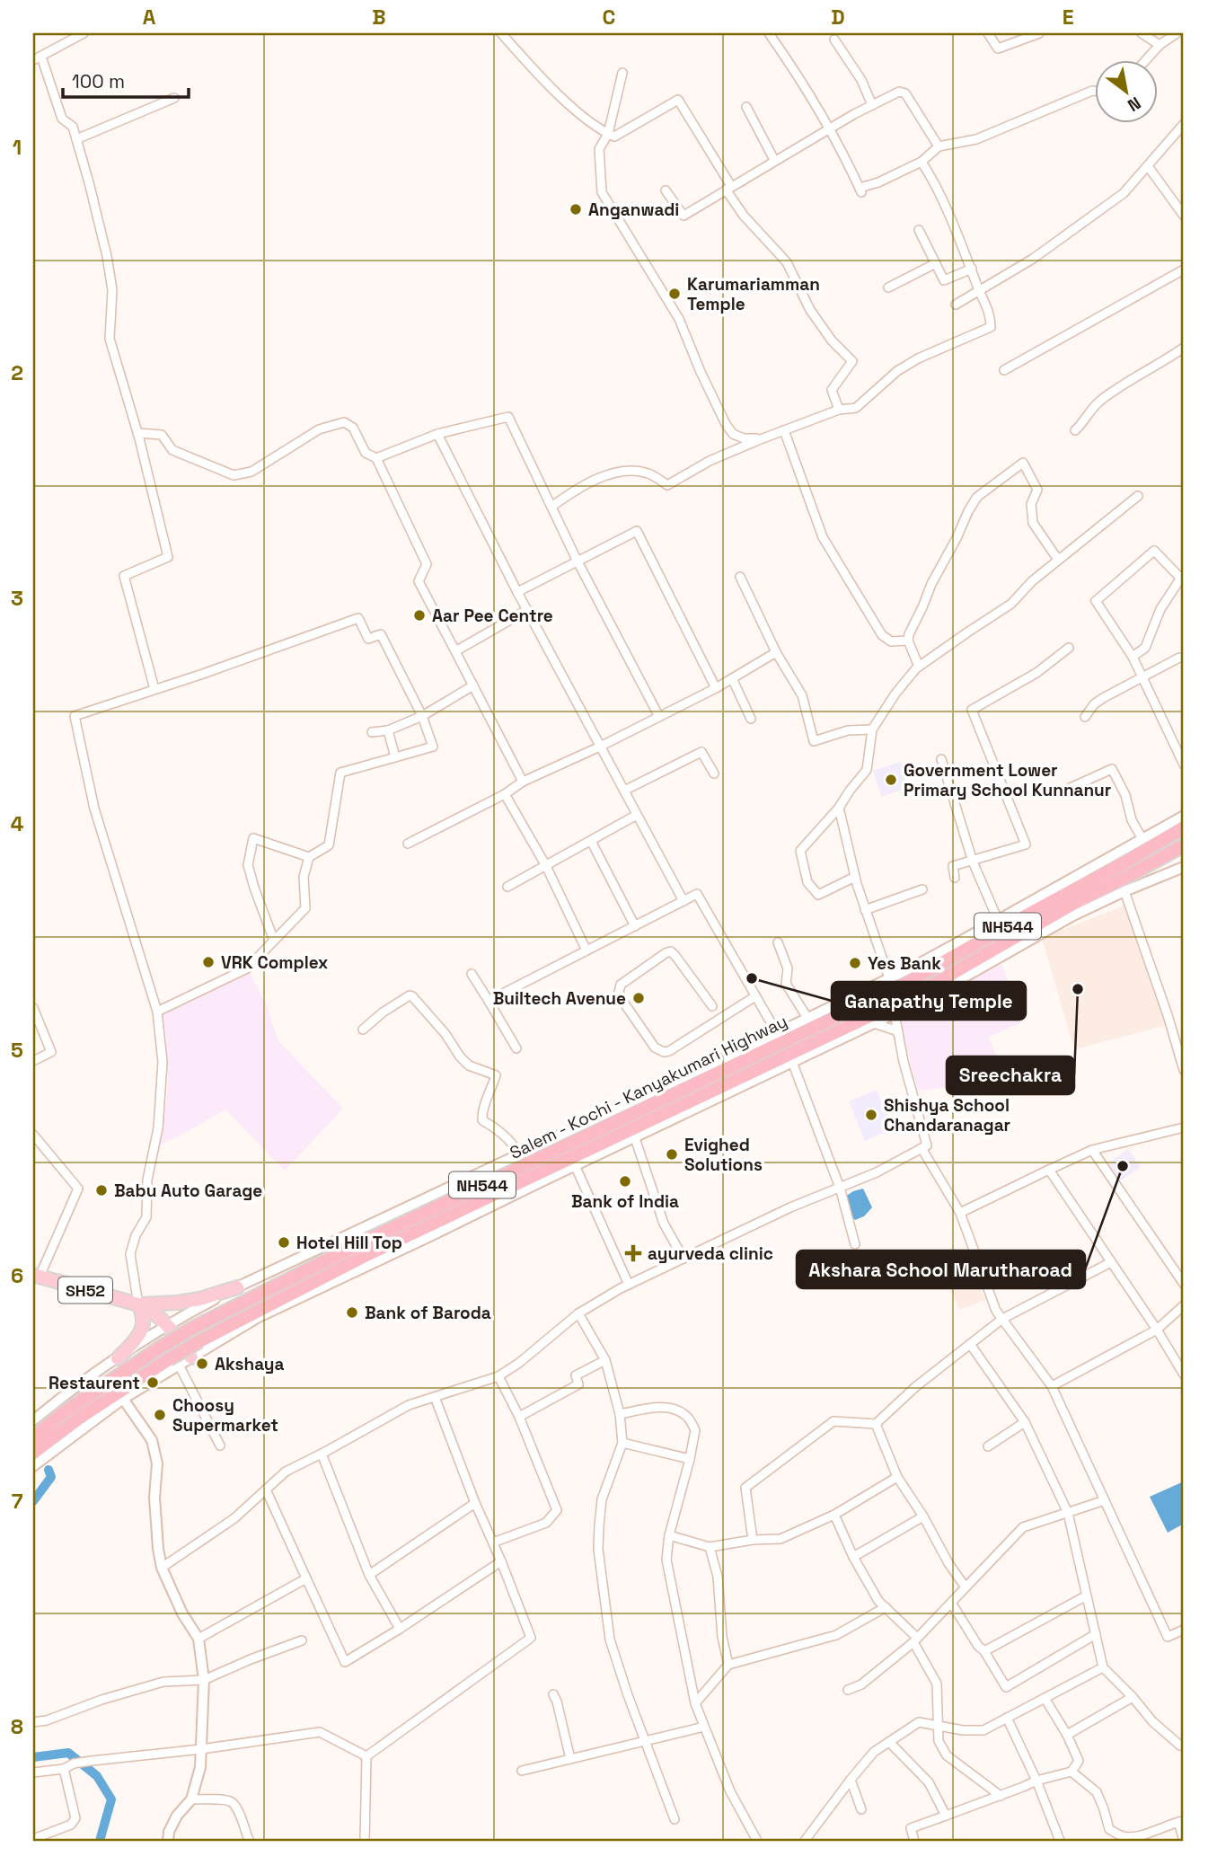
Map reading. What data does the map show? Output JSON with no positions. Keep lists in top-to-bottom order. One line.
{"streets":{"highway":["NH544","Salem - Kochi - Kanyakumari Highway"],"main road":["SH52"]},"places":{"other":["Anganwadi","Karumariamman Temple","Aar Pee Centre","Government Lower Primary School Kunnanur","VRK Complex","Yes Bank","Ganapathy Temple","Sreechakra","Builtech Avenue","Shishya School Chandaranagar","Evighed Solutions","Akshara School Marutharoad","Bank of India","Babu Auto Garage","Hotel Hill Top","Bank of Baroda","Akshaya","Restaurent","Choosy Supermarket"],"health":["ayurveda clinic"]},"scale_bar":"100 m","north":"bottom right","grid":{"columns":["A","B","C","D","E"],"rows":["1","2","3","4","5","6","7","8"]}}
